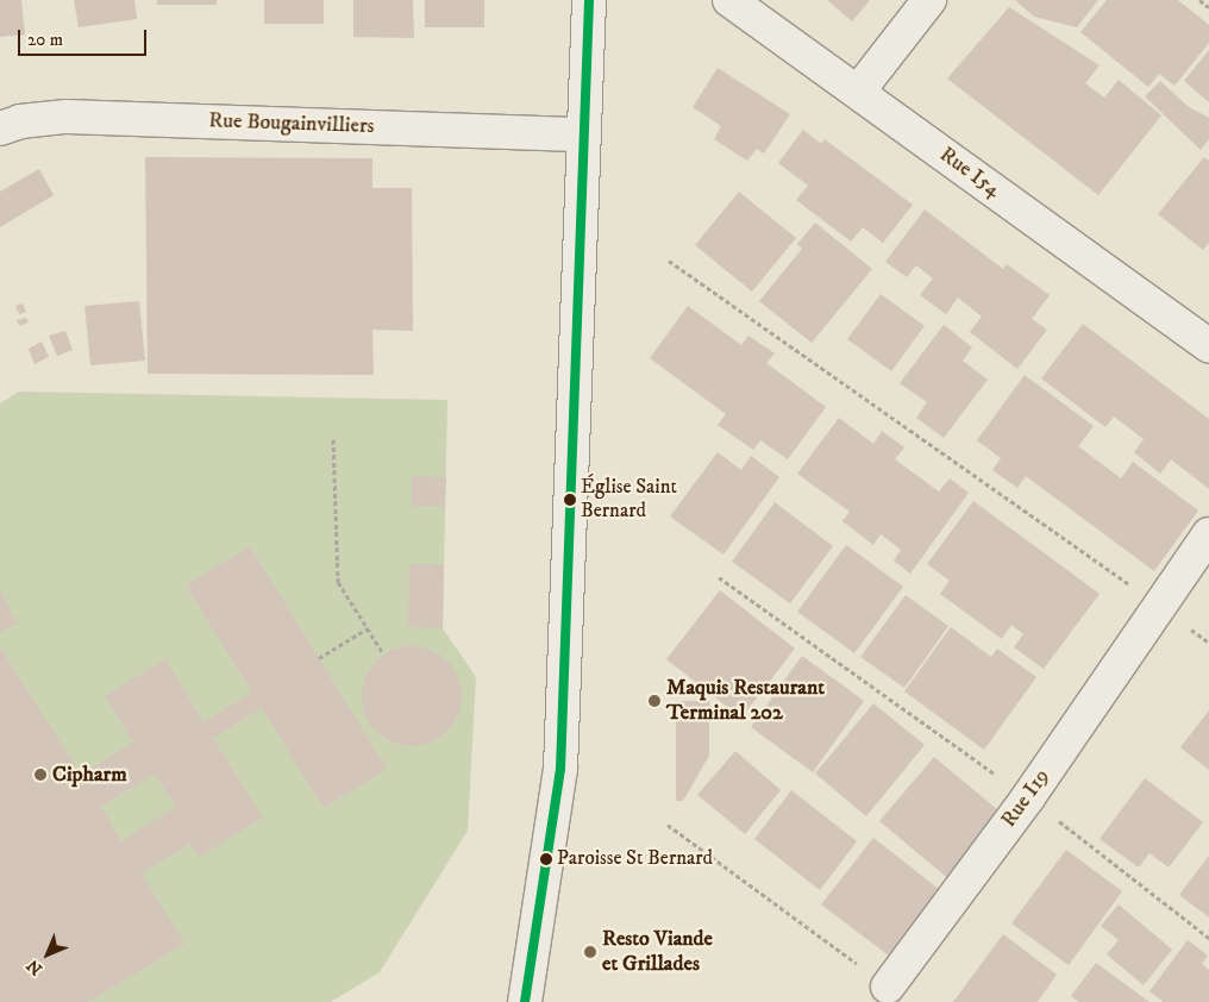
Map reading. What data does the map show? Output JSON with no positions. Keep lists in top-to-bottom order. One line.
{"streets":{"street":["Rue Bougainvilliers","Rue I54","Rue I19"]},"places":["Église Saint Bernard","Maquis Restaurant Terminal 202","Cipharm","Paroisse St Bernard","Resto Viande et Grillades"],"scale_bar":"20 m","north":"bottom left"}
